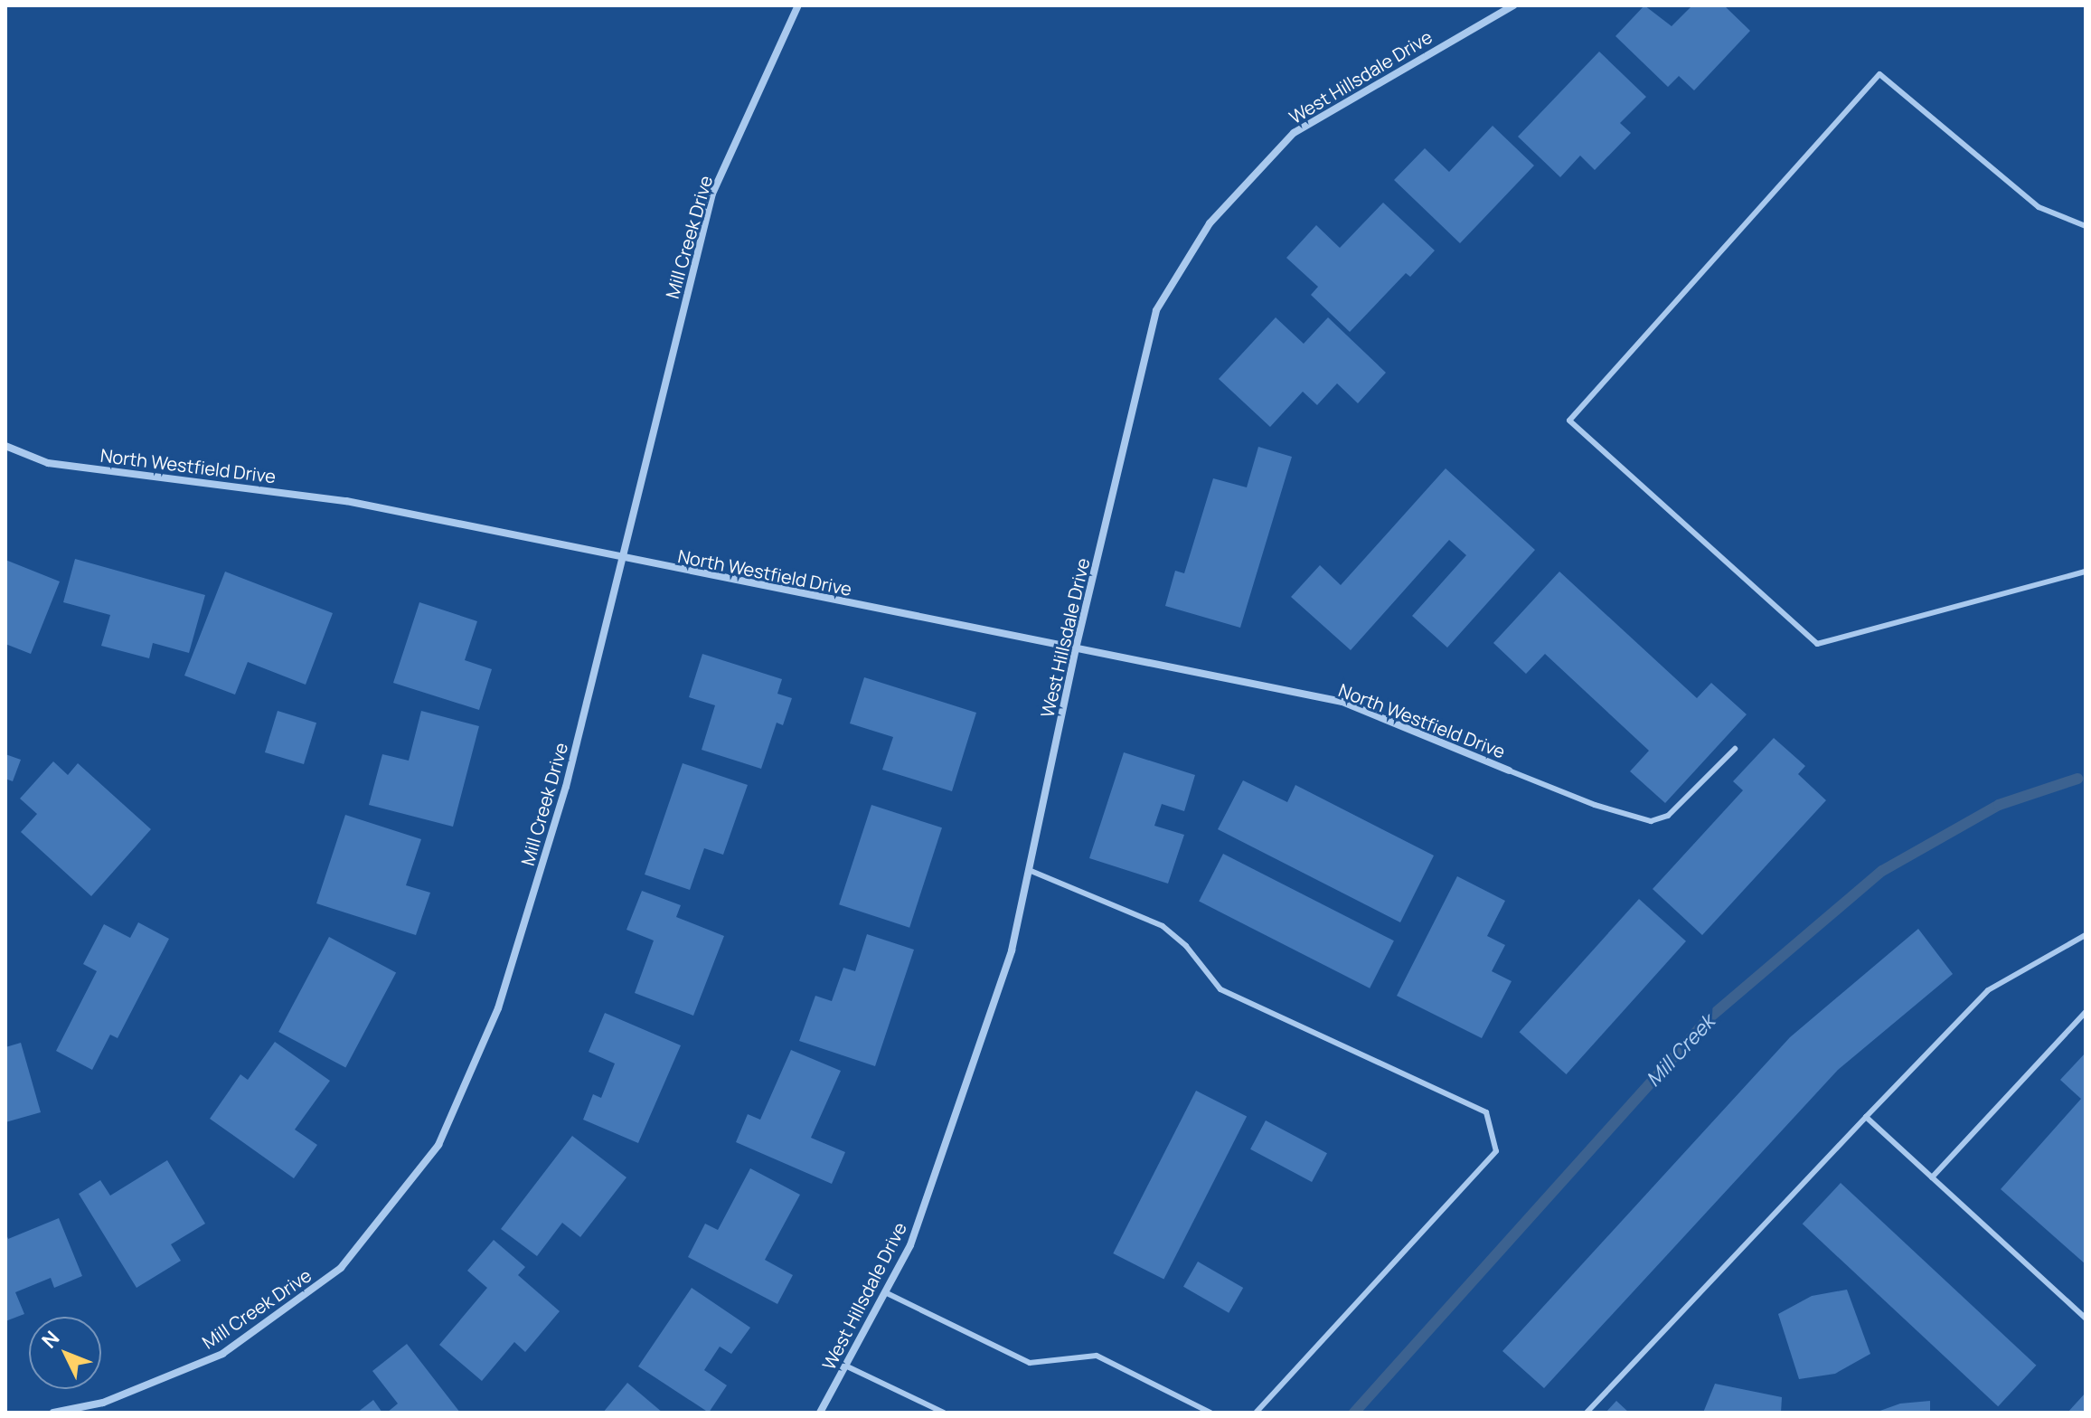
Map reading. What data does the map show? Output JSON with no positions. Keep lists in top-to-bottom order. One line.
{"streets":{"street":["West Hillsdale Drive","Mill Creek Drive","North Westfield Drive"]},"crossings":[["West Hillsdale Drive","North Westfield Drive"],["Mill Creek Drive","North Westfield Drive"]],"water":["Mill Creek"],"north":"top left"}
